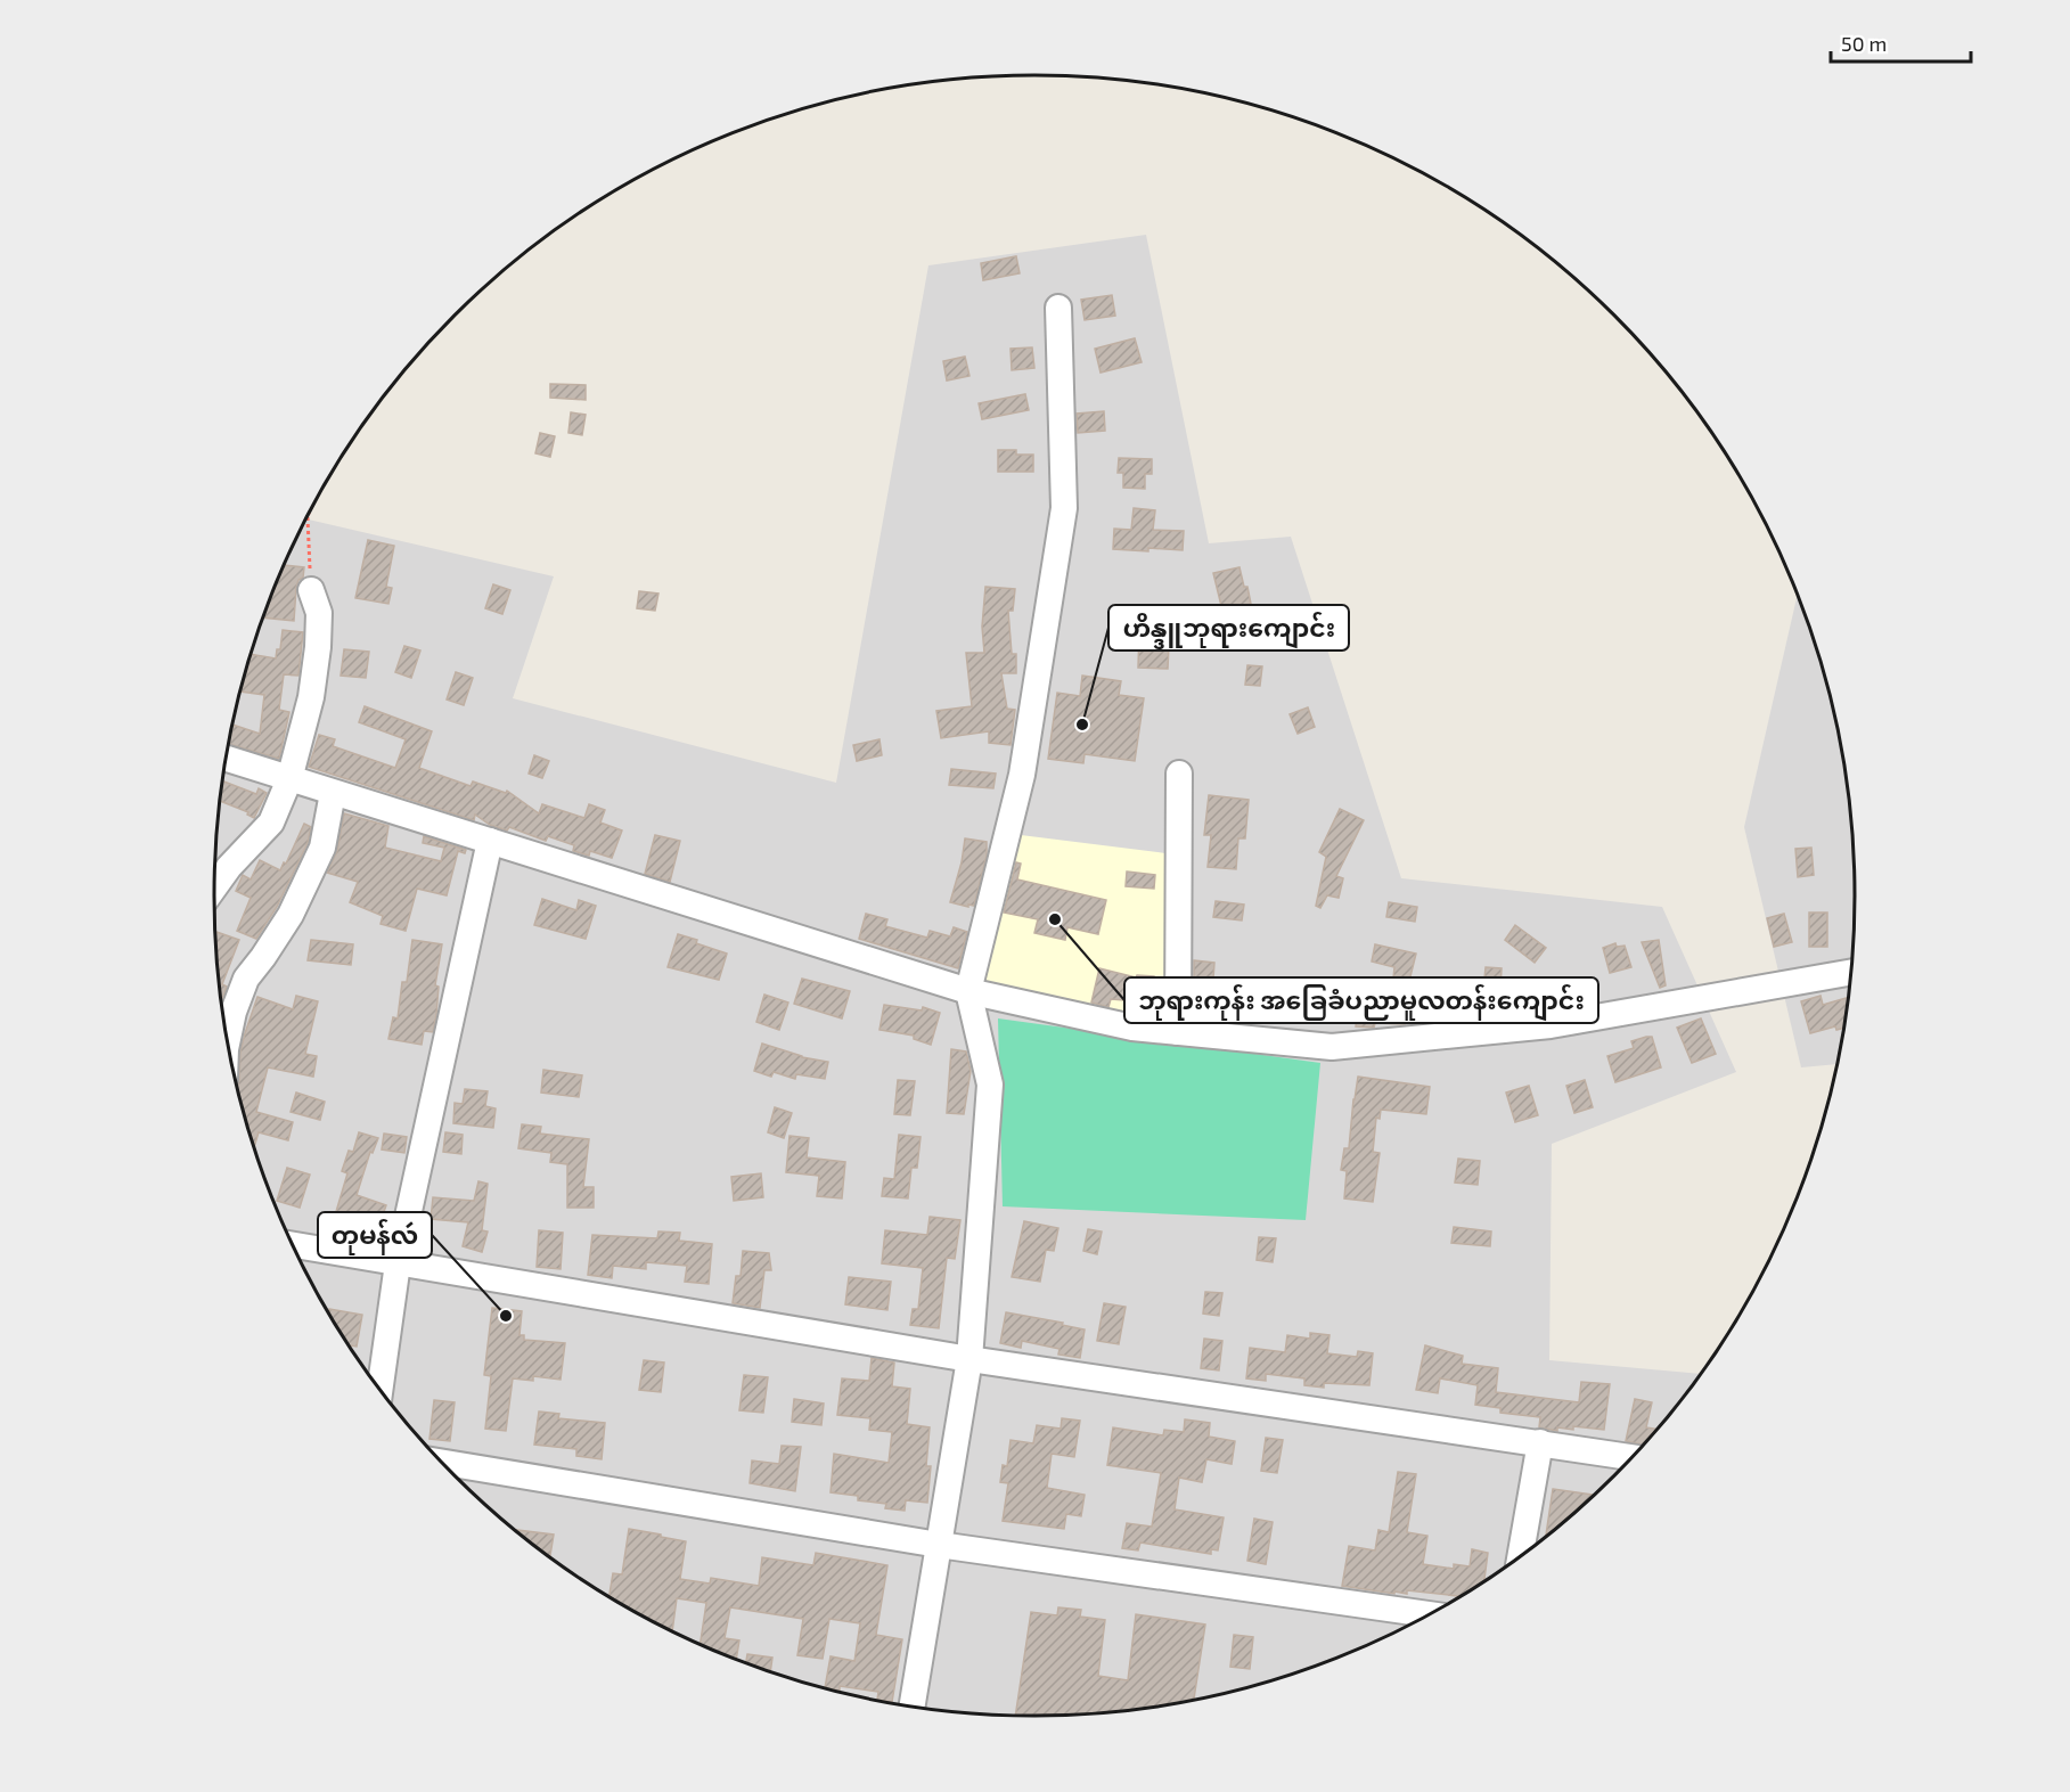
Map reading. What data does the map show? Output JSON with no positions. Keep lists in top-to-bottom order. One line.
{"places":["ဟိန္ဒူဘုရားကျောင်း","ဘုရားကုန်း အခြေခံပညာမူလတန်းကျောင်း","တုမန်လဴ"],"scale_bar":"50 m"}
